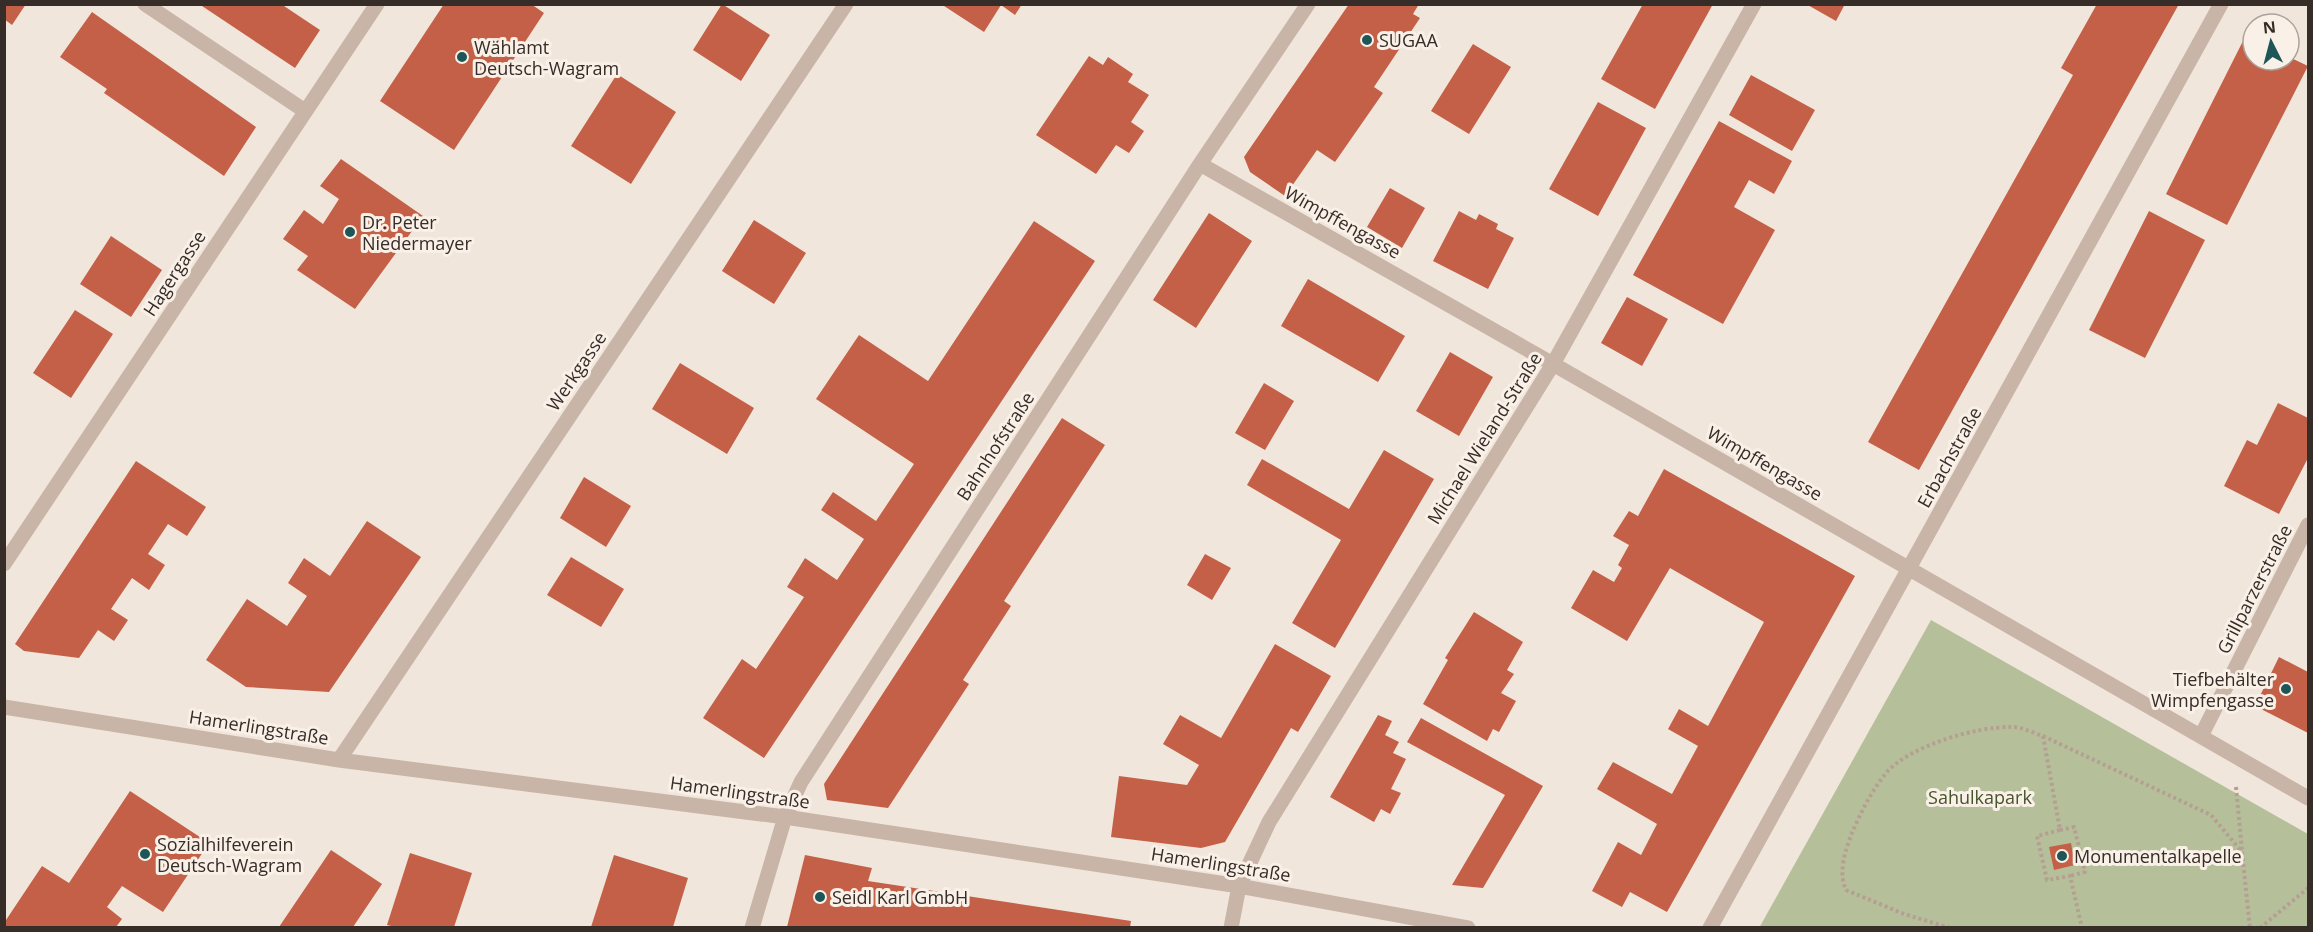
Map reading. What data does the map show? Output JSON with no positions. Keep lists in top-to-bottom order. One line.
{"streets":{"street":["Wimpffengasse","Hagergasse","Werkgasse","Michael Wieland-Straße","Bahnhofstraße","Erbachstraße","Grillparzerstraße","Hamerlingstraße"]},"crossings":[["Wimpffengasse","Michael Wieland-Straße"],["Wimpffengasse","Bahnhofstraße"],["Wimpffengasse","Erbachstraße"],["Wimpffengasse","Grillparzerstraße"],["Werkgasse","Hamerlingstraße"],["Michael Wieland-Straße","Hamerlingstraße"],["Bahnhofstraße","Hamerlingstraße"]],"parks":["Sahulkapark"],"places":["SUGAA","Wählamt Deutsch-Wagram","Dr. Peter Niedermayer","Tiefbehälter Wimpfengasse","Sozialhilfeverein Deutsch-Wagram","Monumentalkapelle","Seidl Karl GmbH"],"north":"top"}
